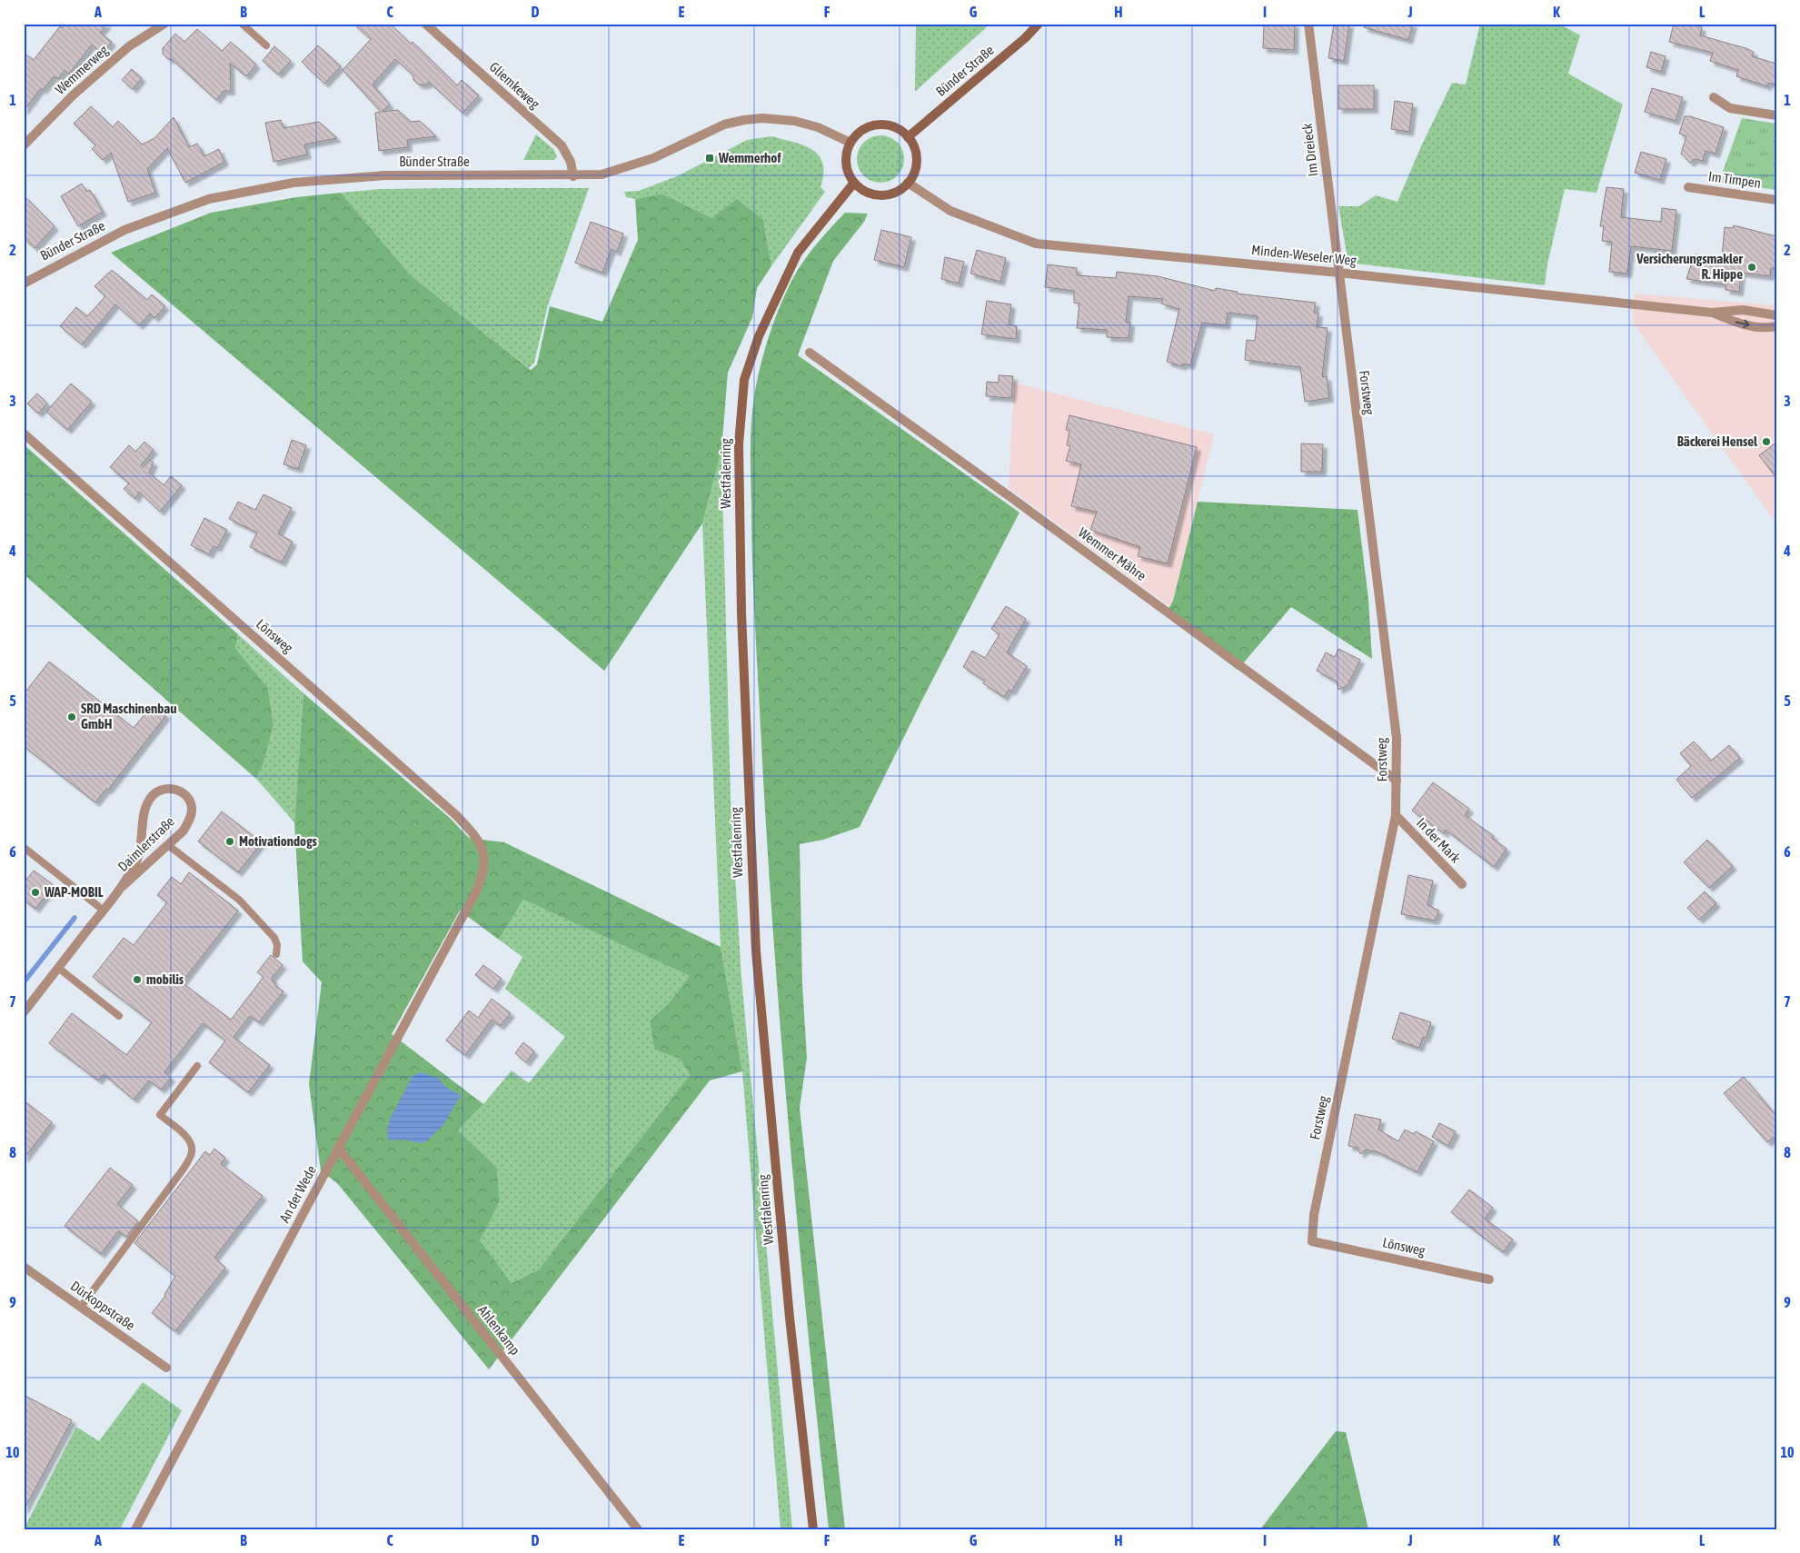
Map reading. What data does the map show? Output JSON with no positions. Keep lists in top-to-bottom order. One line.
{"streets":{"main road":["Bünder Straße","Westfalenring"],"street":["Wemmerweg","Gliemkeweg","Im Dreieck","Im Timpen","Minden-Weseler Weg","Forstweg","Wemmer Mähre","Lönsweg","In der Mark","Daimlerstraße","An der Wede","Dürkoppstraße","Ahlenkamp"]},"crossings":[["Bünder Straße","Gliemkeweg"],["Bünder Straße","Minden-Weseler Weg"],["Bünder Straße","Westfalenring"],["Im Dreieck","Minden-Weseler Weg"],["Im Dreieck","Forstweg"],["Minden-Weseler Weg","Forstweg"],["Minden-Weseler Weg","Westfalenring"],["Forstweg","Wemmer Mähre"],["Forstweg","Lönsweg"],["Forstweg","In der Mark"],["Lönsweg","An der Wede"],["An der Wede","Ahlenkamp"]],"places":{"transit":["Wemmerhof"],"other":["Versicherungsmakler R. Hippe","Bäckerei Hensel","SRD Maschinenbau GmbH","Motivationdogs","WAP-MOBIL","mobilis"]},"grid":{"columns":["A","B","C","D","E","F","G","H","I","J","K","L"],"rows":["1","2","3","4","5","6","7","8","9","10"]}}
